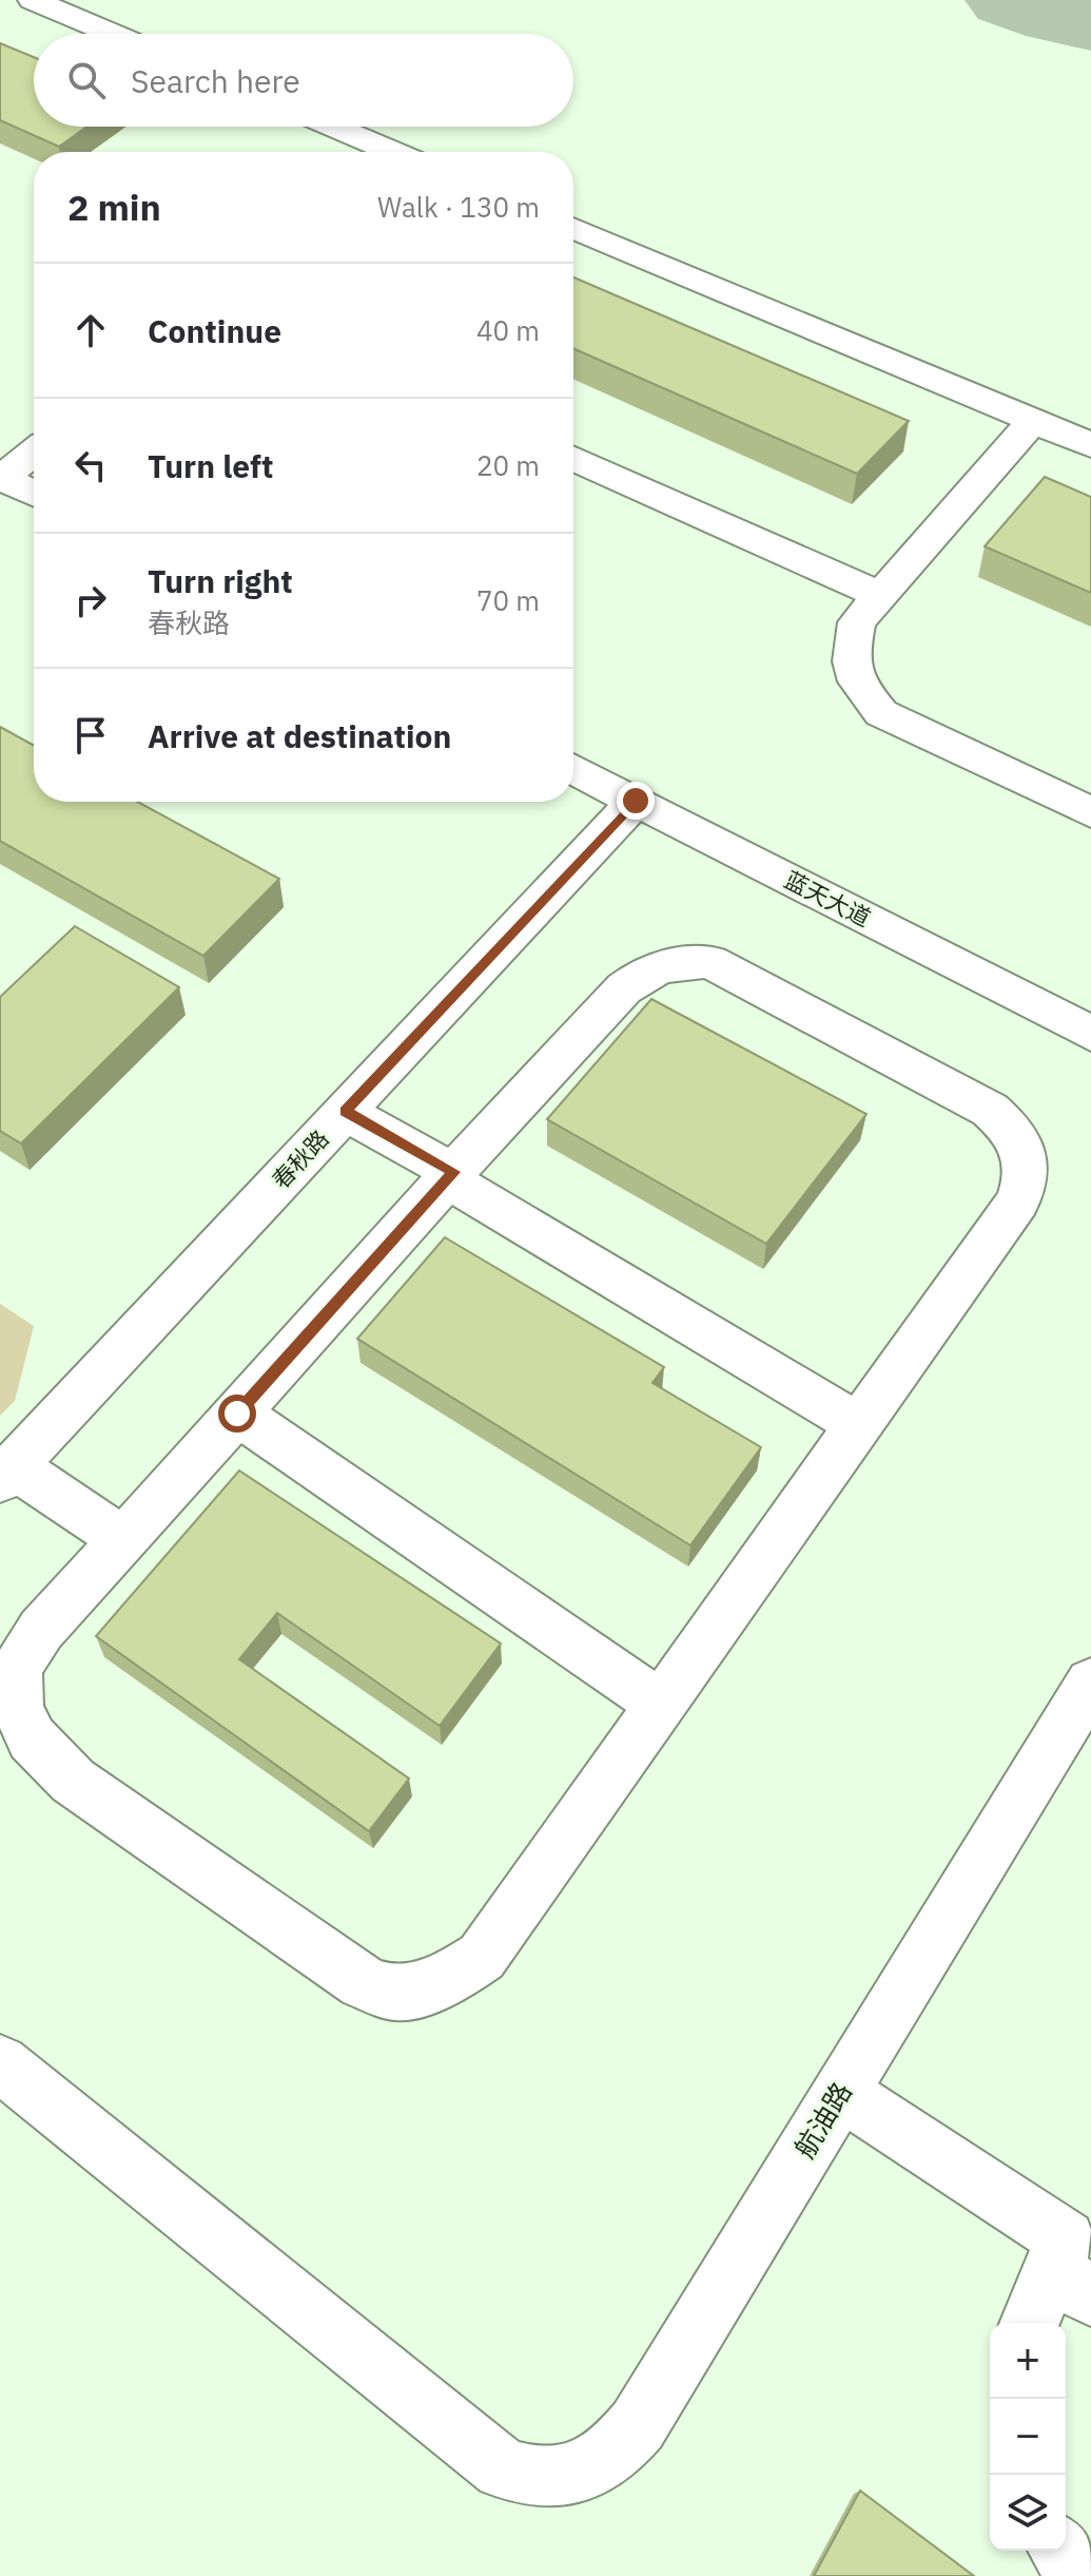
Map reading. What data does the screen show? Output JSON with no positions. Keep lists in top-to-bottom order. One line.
{"streets":{"street":["蓝天大道","春秋路","航油路"]},"crossings":[["蓝天大道","春秋路"]],"page":{"search":"Search here","heading":["2 min","Walk · 130 m"],"list":[["Continue","40 m"],["Turn left","20 m"],["Turn right","春秋路","70 m"],"Arrive at destination"],"map_buttons":["+","−"]}}
